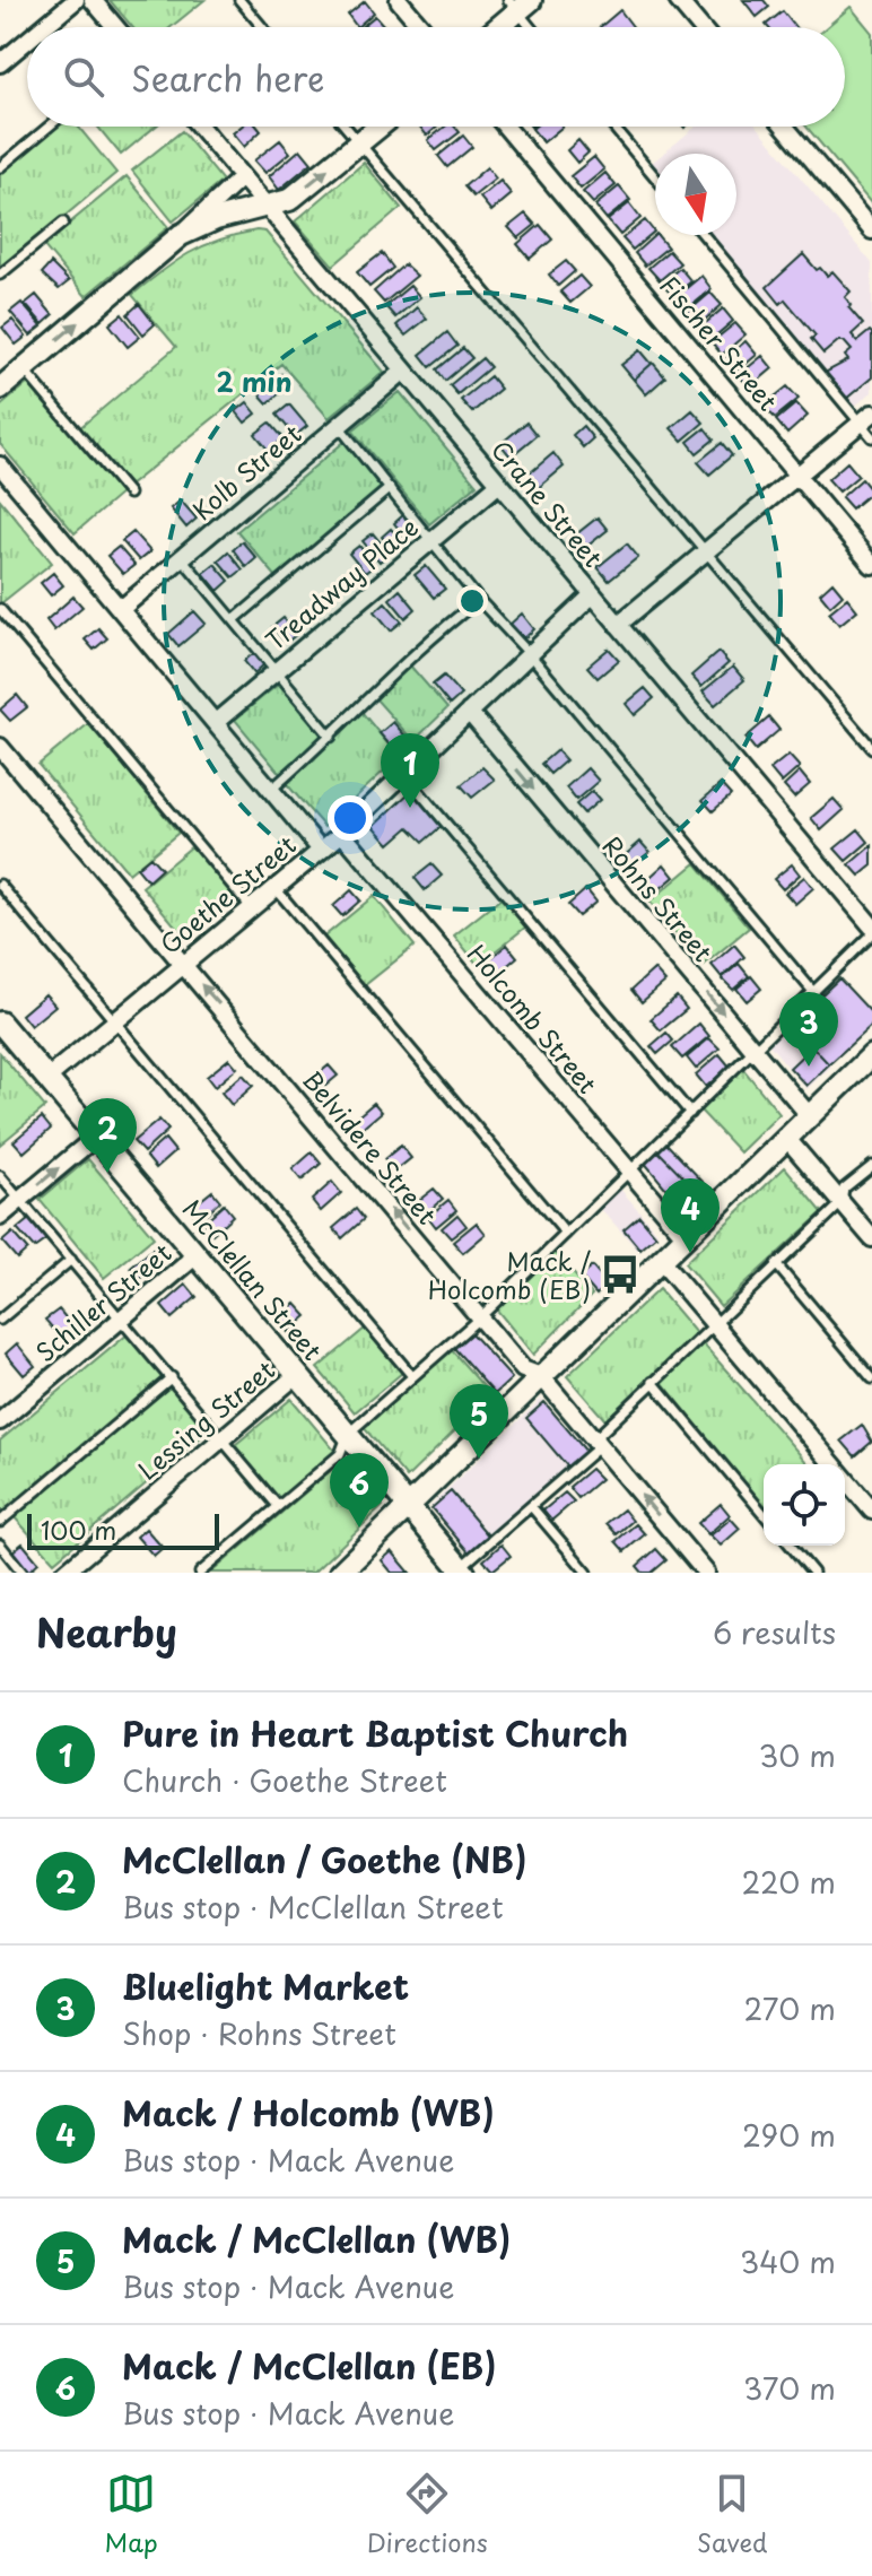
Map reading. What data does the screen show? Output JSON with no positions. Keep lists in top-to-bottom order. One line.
{"streets":{"street":["Fischer Street","Kolb Street","Crane Street","Treadway Place","Goethe Street","Rohns Street","Holcomb Street","Belvidere Street","McClellan Street","Schiller Street","Lessing Street"]},"crossings":[["Kolb Street","Crane Street"],["Crane Street","Treadway Place"],["Crane Street","Goethe Street"],["Goethe Street","Rohns Street"],["Goethe Street","Holcomb Street"],["Goethe Street","Belvidere Street"],["Goethe Street","McClellan Street"],["McClellan Street","Schiller Street"],["McClellan Street","Lessing Street"]],"one_way":["Rohns Street","Belvidere Street"],"places":{"bus stop":["Mack / Holcomb (EB)"]},"scale_bar":"100 m","north":"bottom","page":{"search":"Search here","pins":["1","3","2","4","5","6"],"scale":"100 m","heading":["Nearby","6 results"],"list":[{"mark":"1","name":"Pure in Heart Baptist Church","note":"Church · Goethe Street","value":"30 m"},{"mark":"2","name":"McClellan / Goethe (NB)","note":"Bus stop · McClellan Street","value":"220 m"},{"mark":"3","name":"Bluelight Market","note":"Shop · Rohns Street","value":"270 m"},{"mark":"4","name":"Mack / Holcomb (WB)","note":"Bus stop · Mack Avenue","value":"290 m"},{"mark":"5","name":"Mack / McClellan (WB)","note":"Bus stop · Mack Avenue","value":"340 m"},{"mark":"6","name":"Mack / McClellan (EB)","note":"Bus stop · Mack Avenue","value":"370 m"}],"nav":["Map","Directions","Saved"]},"rings":["2 min"]}
